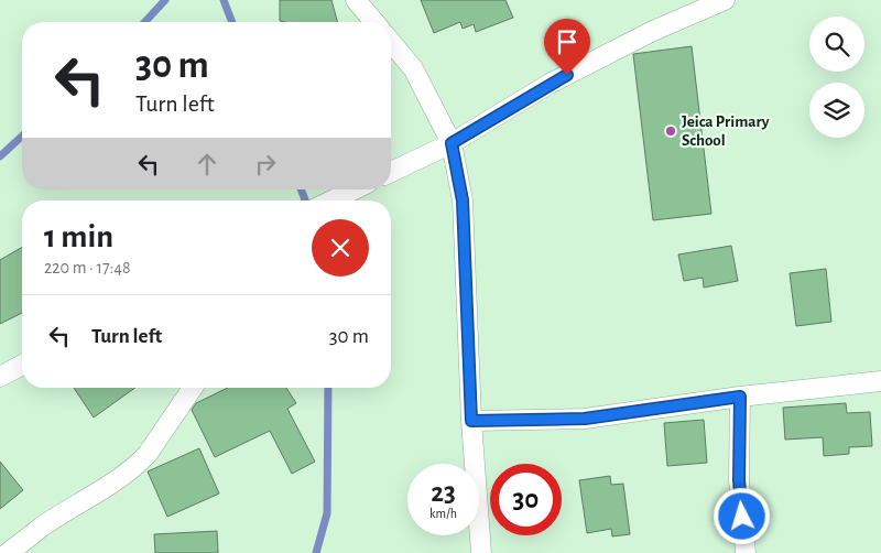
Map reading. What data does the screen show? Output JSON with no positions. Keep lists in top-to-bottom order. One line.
{"places":["Jeica Primary School"],"page":{"turn":["30 m","Turn left"],"heading":["1 min","220 m · 17:48"],"list":[{"name":"Turn left","value":"30 m"}],"speed":"23 km/h","limit":"30"}}
